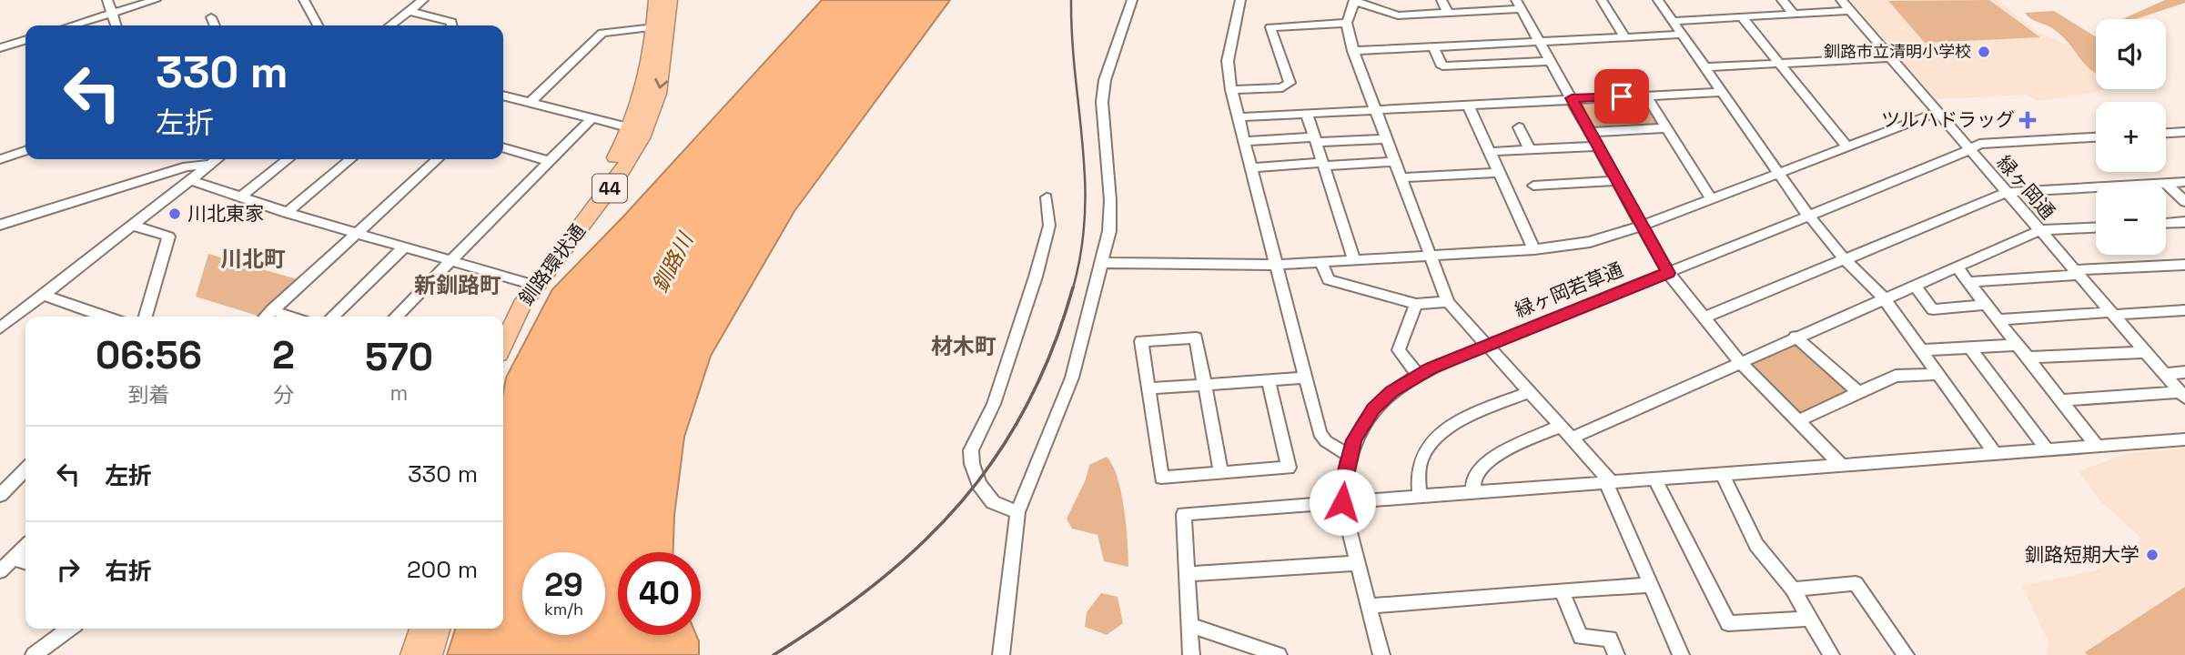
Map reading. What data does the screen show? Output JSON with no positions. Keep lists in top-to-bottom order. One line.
{"streets":{"highway":["44","釧路環状通"],"street":["緑ヶ岡通","緑ヶ岡若草通"]},"crossings":[["緑ヶ岡通","緑ヶ岡若草通"]],"districts":["川北町","新釧路町","材木町"],"water":["釧路川"],"places":{"other":["釧路市立清明小学校","川北東家","釧路短期大学"],"health":["ツルハドラッグ"]},"page":{"map_buttons":["+","−"],"turn":["330 m","左折"],"eta":["06:56","到着","2","分","570","m"],"list":[{"name":"左折","value":"330 m"},{"name":"右折","value":"200 m"}],"speed":"29 km/h","limit":"40"}}
